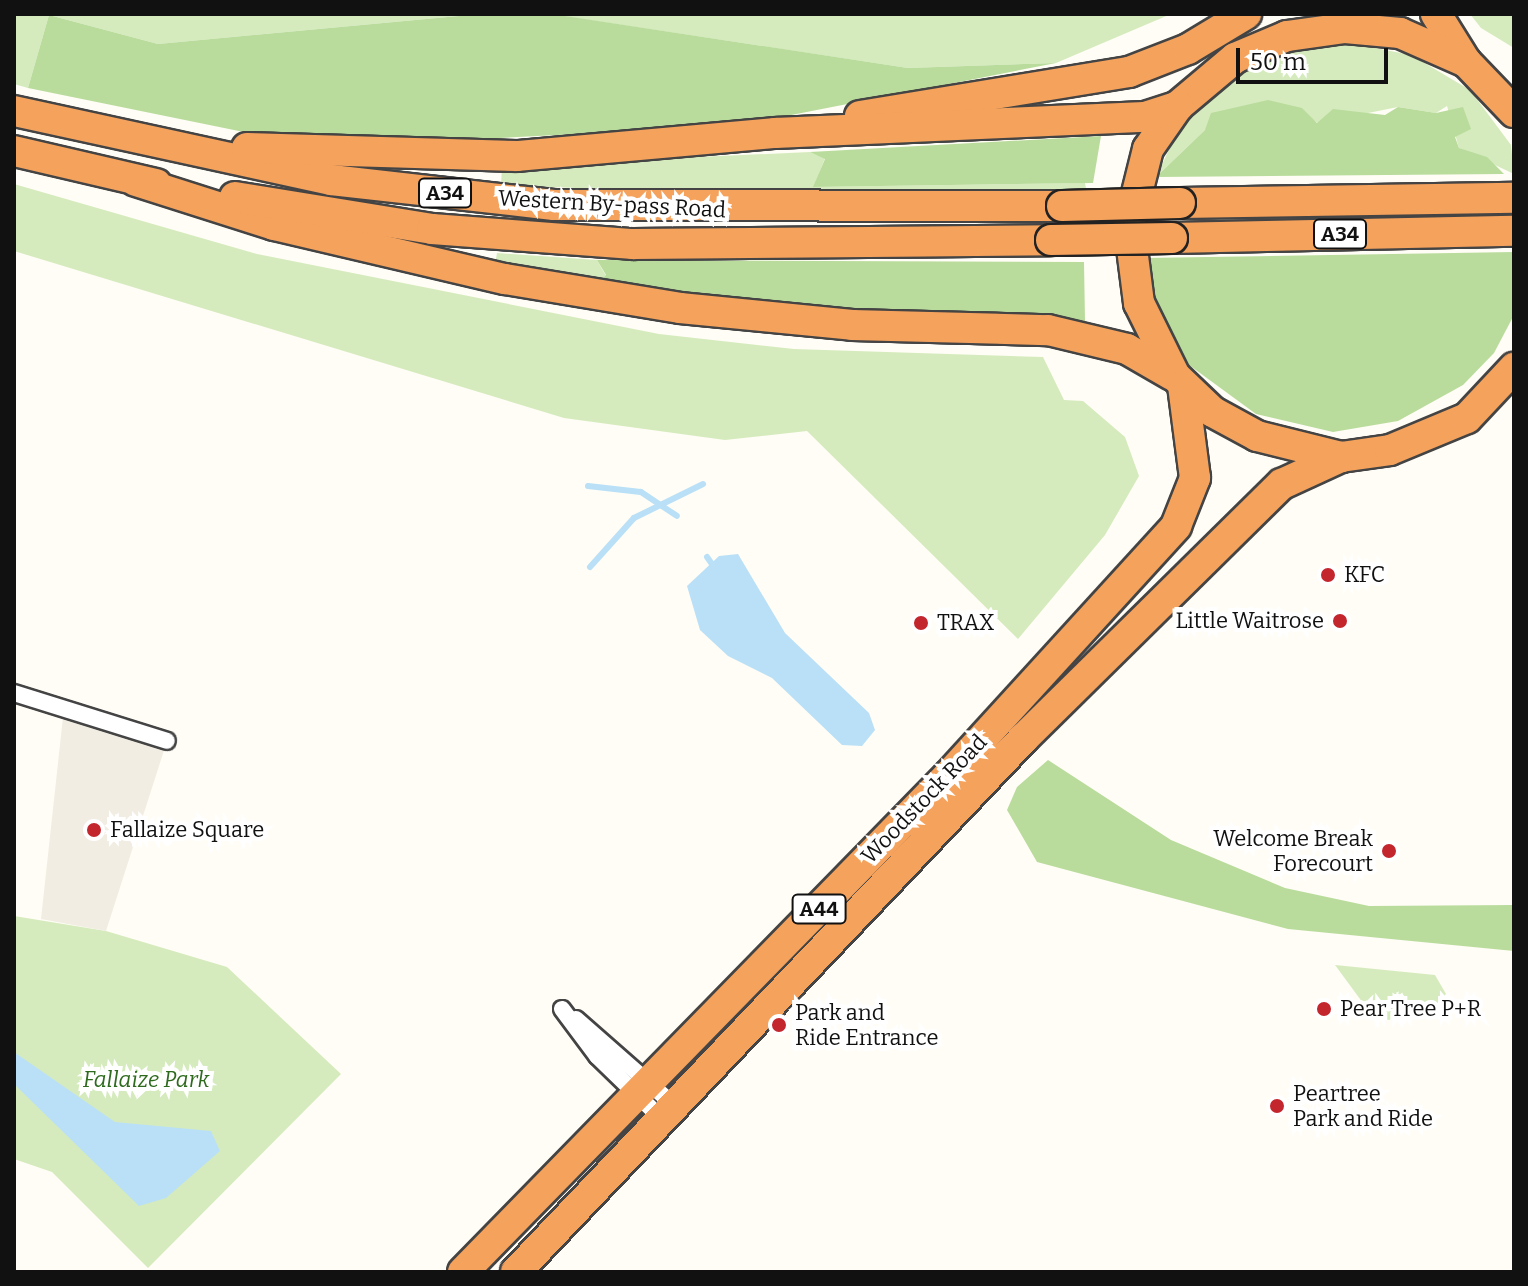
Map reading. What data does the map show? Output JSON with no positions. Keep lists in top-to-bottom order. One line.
{"streets":{"highway":["A34","Western By-pass Road","Woodstock Road","A44"]},"crossings":[["Woodstock Road","A44"]],"parks":["Fallaize Park"],"places":["KFC","Little Waitrose","TRAX","Fallaize Square","Welcome Break Forecourt","Pear Tree P+R","Park and Ride Entrance","Peartree Park and Ride"],"scale_bar":"50 m"}
